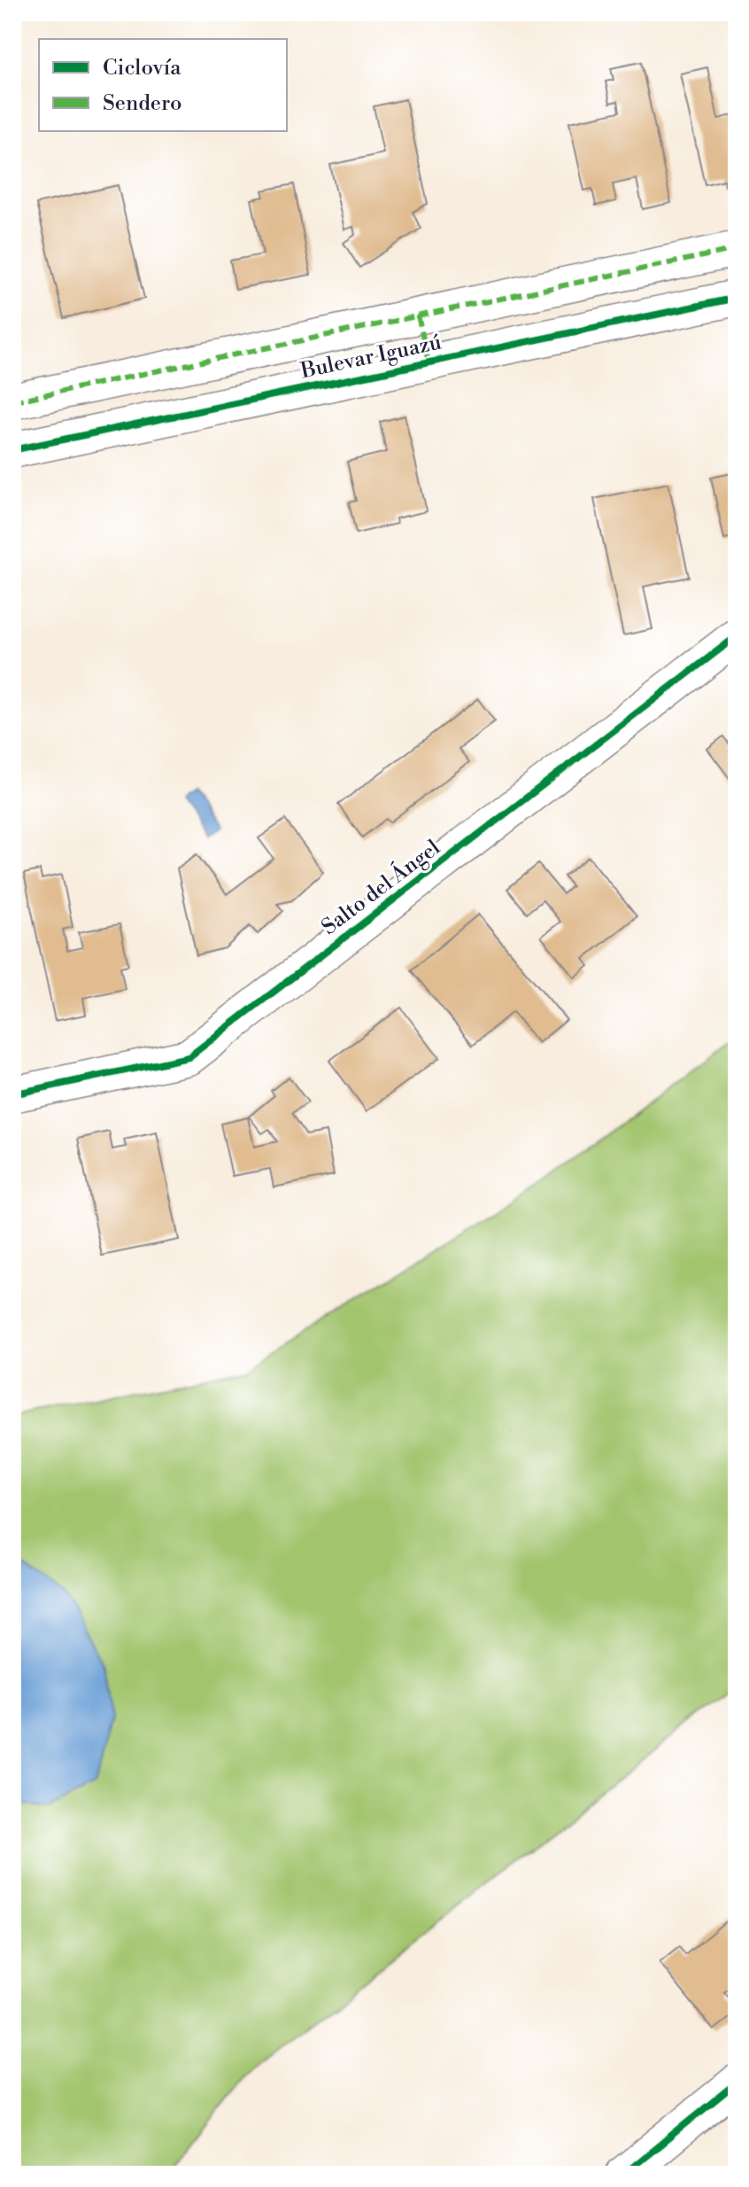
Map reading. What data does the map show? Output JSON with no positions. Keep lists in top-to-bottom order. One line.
{"streets":{"street":["Bulevar Iguazú","Salto del Ángel"]},"legend":["Ciclovía","Sendero"]}
